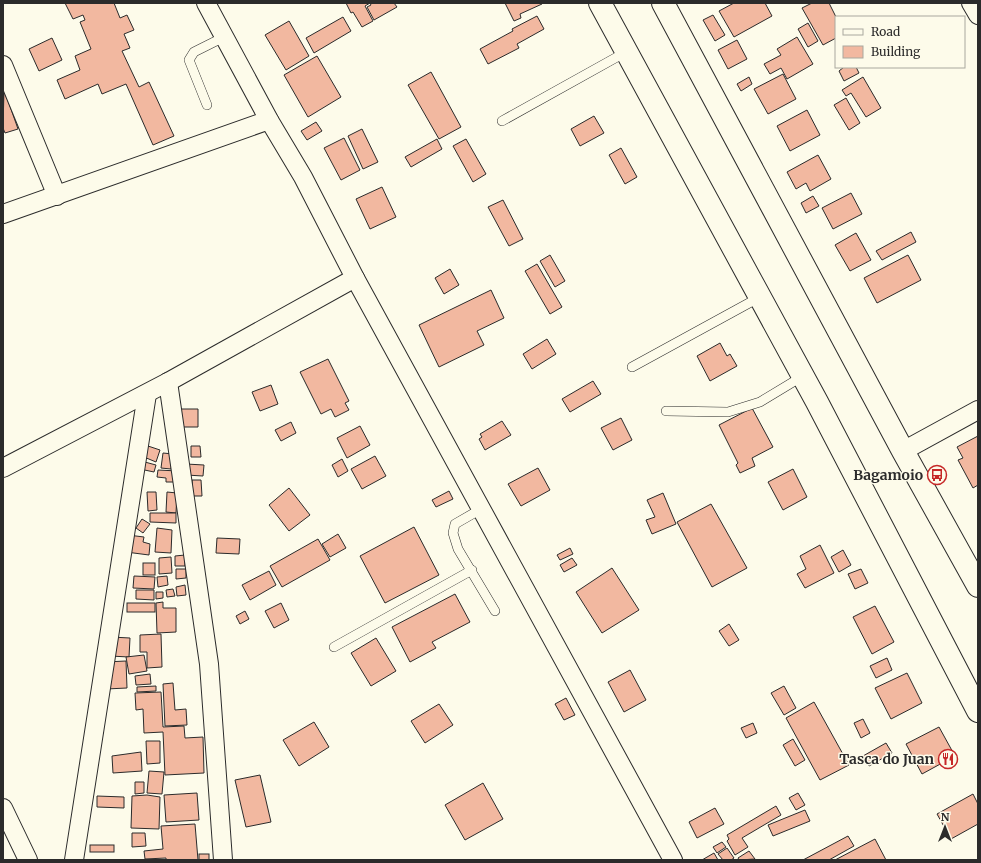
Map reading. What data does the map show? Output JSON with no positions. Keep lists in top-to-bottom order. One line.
{"places":{"bus stop":["Bagamoio"],"restaurant":["Tasca do Juan"]},"legend":["Road","Building"],"north":"top"}
